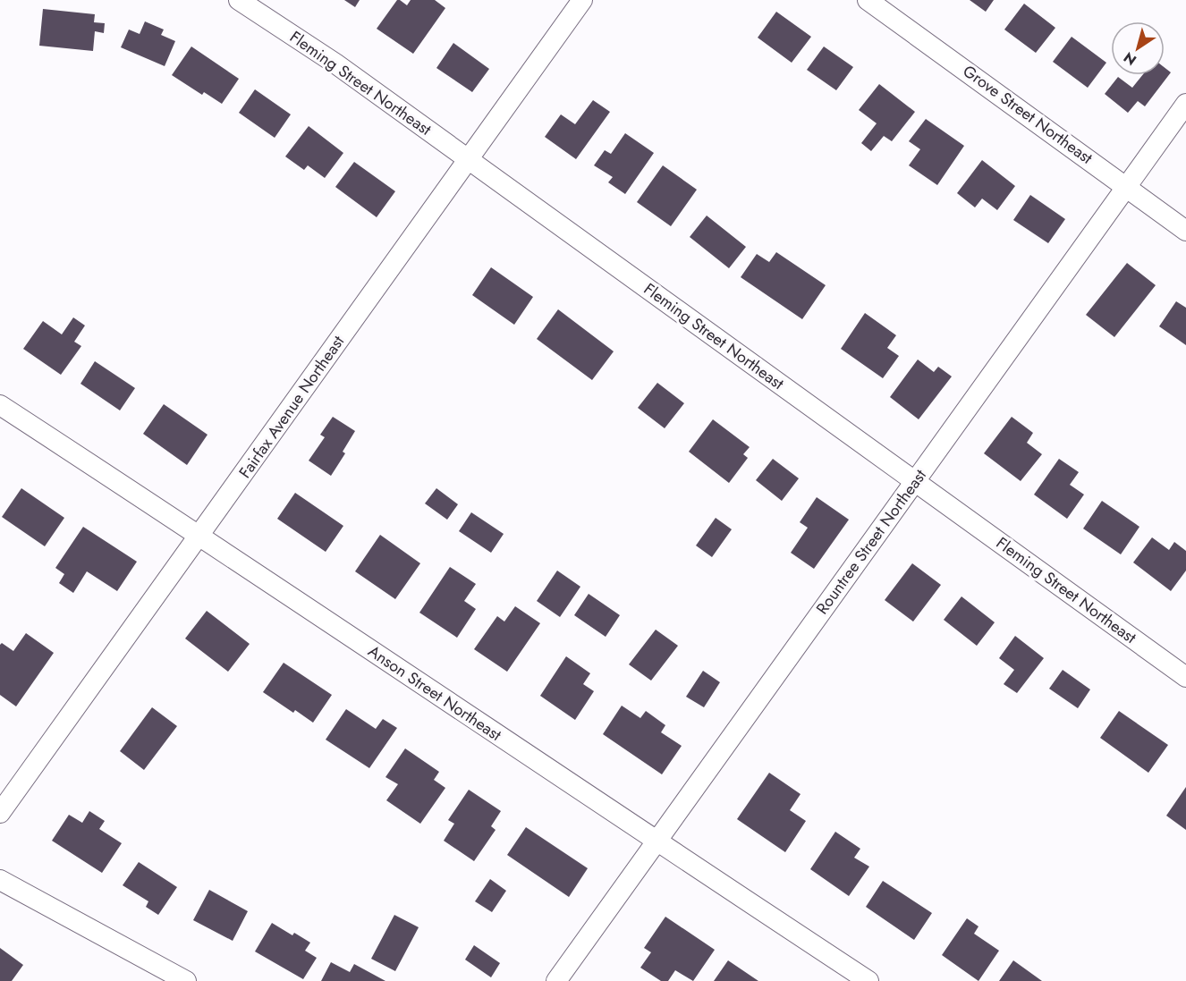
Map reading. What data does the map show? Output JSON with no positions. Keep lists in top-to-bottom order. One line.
{"streets":{"street":["Fleming Street Northeast","Grove Street Northeast","Fairfax Avenue Northeast","Rountree Street Northeast","Anson Street Northeast"]},"crossings":[["Fleming Street Northeast","Fairfax Avenue Northeast"],["Fleming Street Northeast","Rountree Street Northeast"],["Grove Street Northeast","Rountree Street Northeast"],["Fairfax Avenue Northeast","Anson Street Northeast"],["Rountree Street Northeast","Anson Street Northeast"]],"north":"bottom left"}
